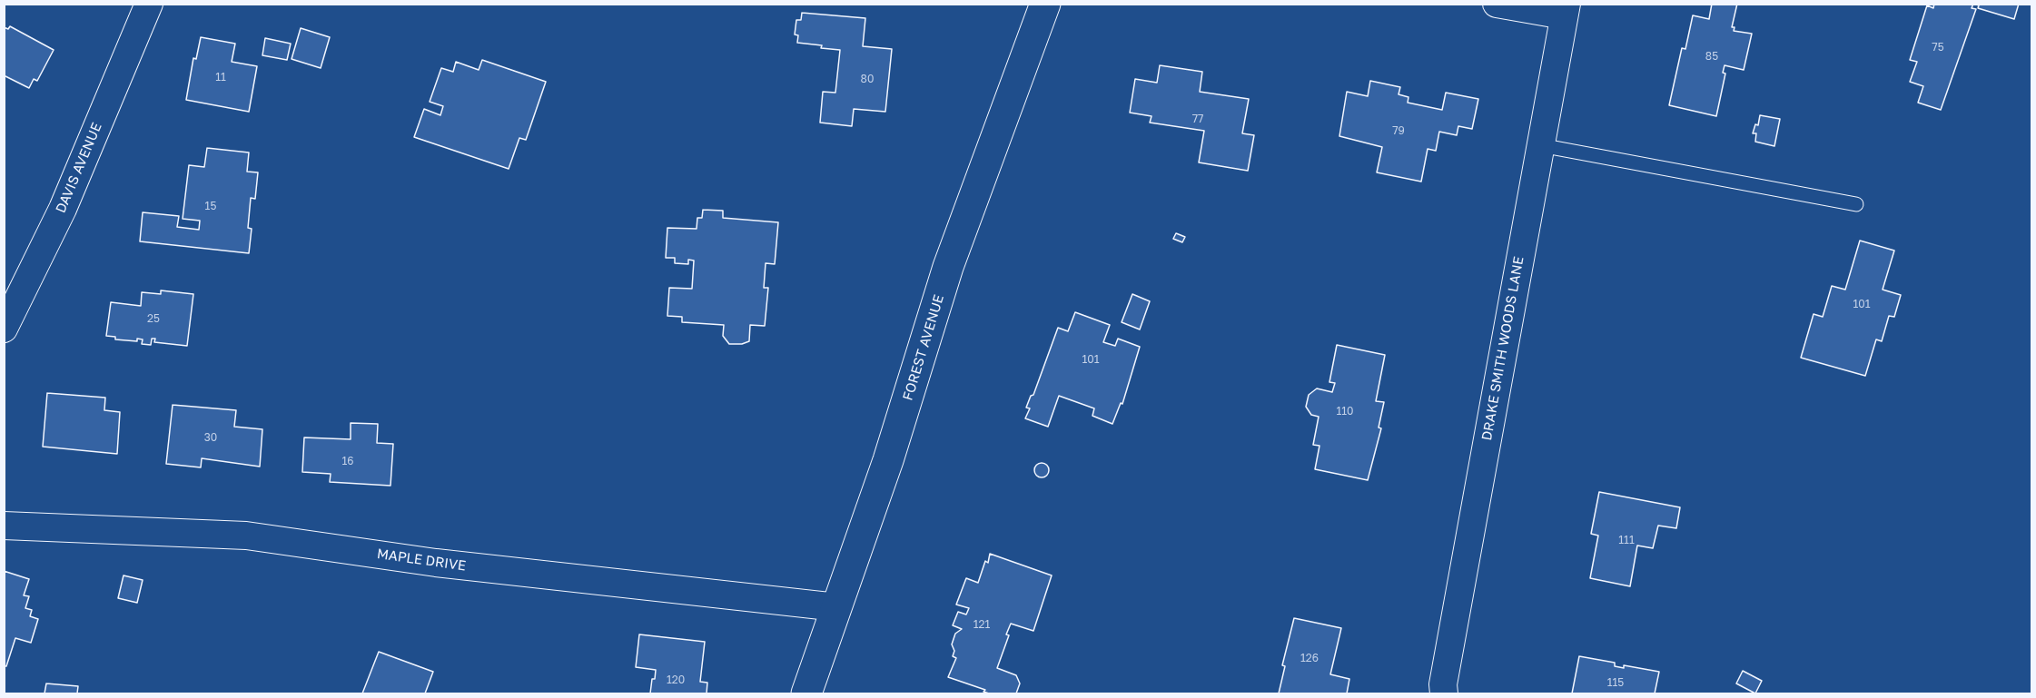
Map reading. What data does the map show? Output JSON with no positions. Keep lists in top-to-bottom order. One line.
{"streets":{"street":["DAVIS AVENUE","FOREST AVENUE","DRAKE SMITH WOODS LANE","MAPLE DRIVE"]},"crossings":[["FOREST AVENUE","MAPLE DRIVE"]],"house_numbers":["75","85","11","80","77","79","15","101","25","101","110","30","16","111","121","126","120","115"]}
